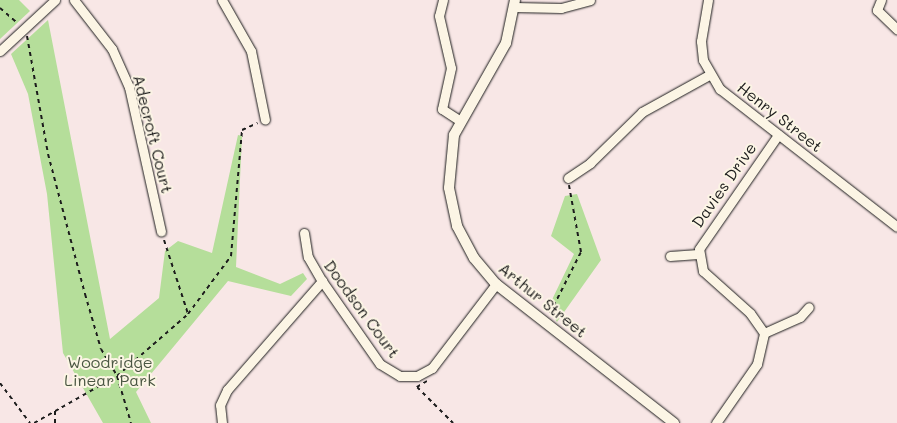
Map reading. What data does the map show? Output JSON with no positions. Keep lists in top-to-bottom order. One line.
{"streets":{"street":["Henry Street","Adecroft Court","Davies Drive","Arthur Street","Doodson Court"]},"crossings":[["Henry Street","Davies Drive"],["Arthur Street","Doodson Court"]],"parks":["Woodridge Linear Park"]}
